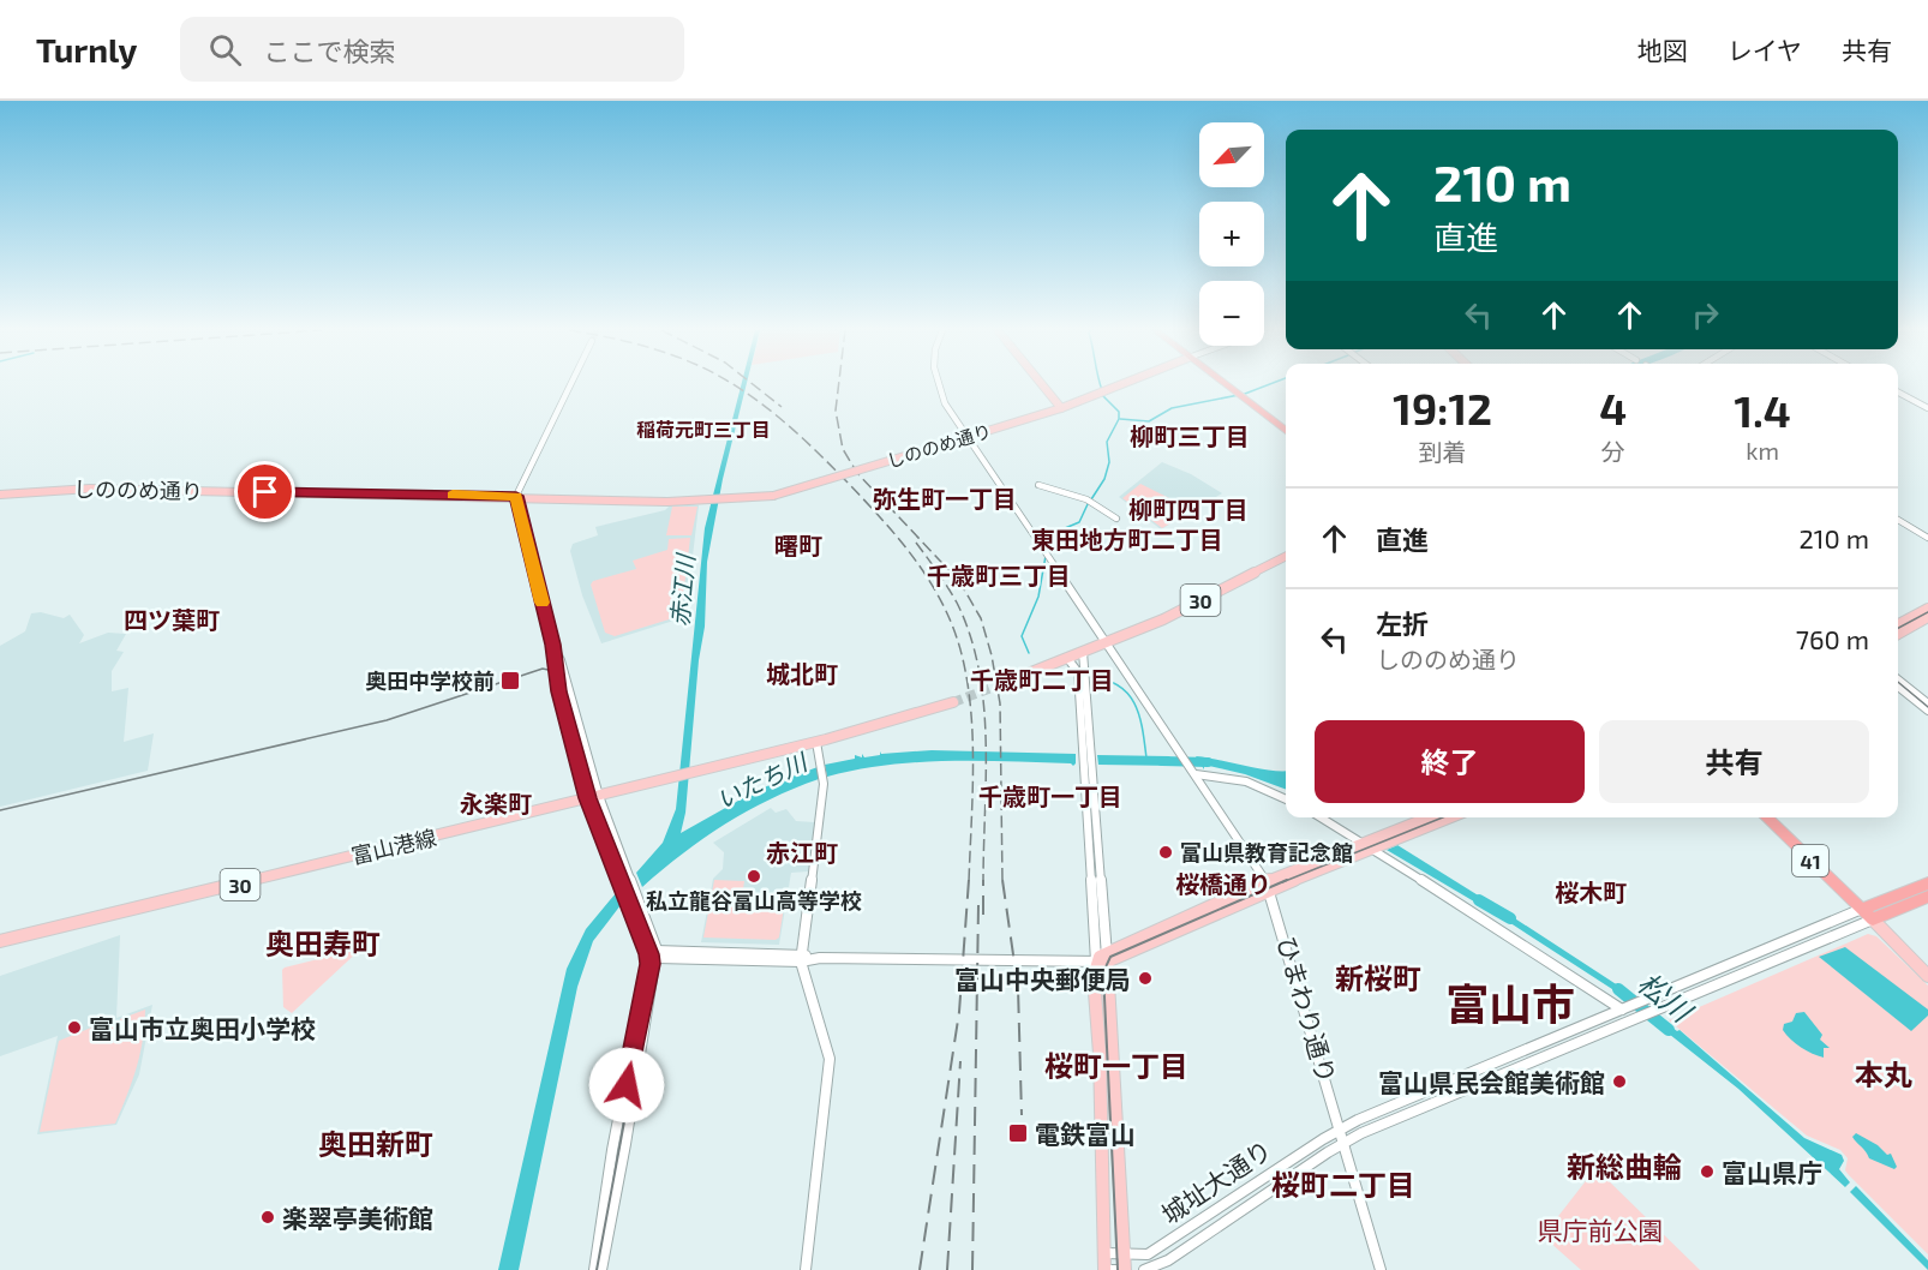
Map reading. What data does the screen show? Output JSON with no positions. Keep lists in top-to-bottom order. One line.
{"streets":{"highway":["41"],"main road":["しののめ通り","30","富山港線"],"street":["ひまわり通り","城址大通り"]},"crossings":[["30","ひまわり通り"],["41","城址大通り"],["ひまわり通り","城址大通り"]],"districts":["稲荷元町三丁目","柳町三丁目","弥生町一丁目","柳町四丁目","東田地方町二丁目","曙町","千歳町三丁目","四ツ葉町","城北町","千歳町二丁目","千歳町一丁目","永楽町","赤江町","桜橋通り","桜木町","奥田寿町","新桜町","富山市","桜町一丁目","本丸","奥田新町","新総曲輪","桜町二丁目"],"water":["赤江川","いたち川","松川"],"parks":["県庁前公園"],"places":{"transit":["奥田中学校前","電鉄富山"],"other":["富山県教育記念館","私立龍谷富山高等学校","富山中央郵便局","富山市立奥田小学校","富山県民会館美術館","富山県庁","楽翠亭美術館"]},"north":"bottom left","page":{"header":"Turnly","search":"ここで検索","nav":["地図","レイヤ","共有"],"map_buttons":["+","−"],"turn":["210 m","直進"],"eta":["19:12","到着","4","分","1.4","km"],"list":[{"name":"直進","value":"210 m"},{"name":"左折","note":"しののめ通り","value":"760 m"}],"buttons":["終了","共有"]}}
